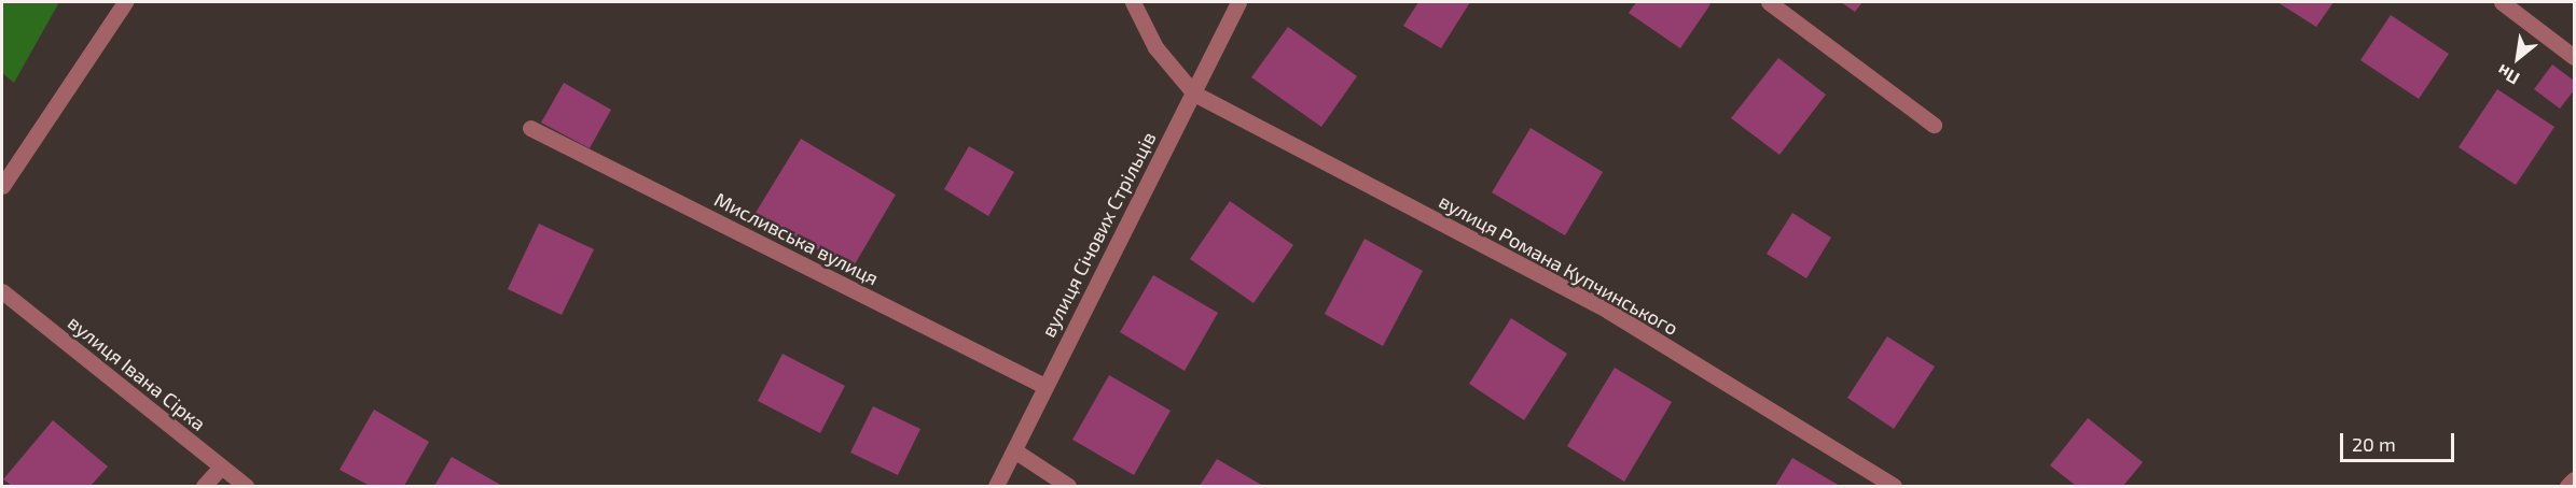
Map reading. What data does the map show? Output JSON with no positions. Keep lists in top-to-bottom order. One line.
{"streets":{"street":["вулиця Січових Стрільців","Мисливська вулиця","вулиця Романа Купчинського","вулиця Івана Сірка"]},"crossings":[["вулиця Січових Стрільців","Мисливська вулиця"],["вулиця Січових Стрільців","вулиця Романа Купчинського"]],"scale_bar":"20 m","north":"bottom left"}
